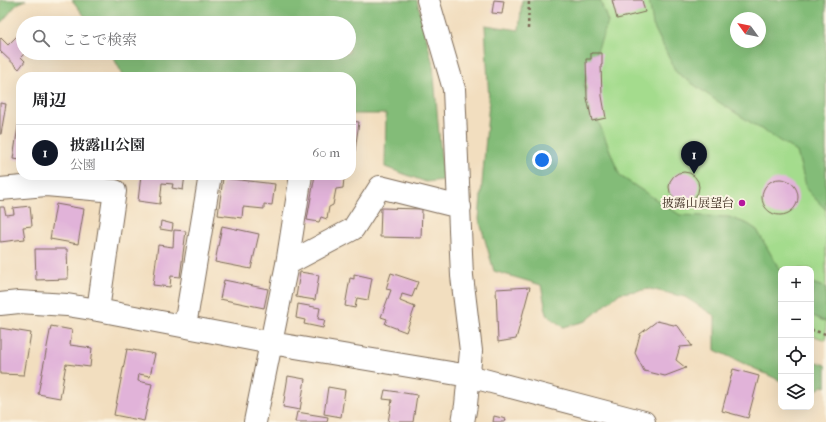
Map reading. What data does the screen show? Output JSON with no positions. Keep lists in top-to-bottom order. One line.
{"places":["披露山展望台"],"north":"top left","page":{"search":"ここで検索","heading":"周辺","list":[{"mark":"1","name":"披露山公園","note":"公園","value":"60 m"}],"pins":"1","map_buttons":["+","−"]}}
